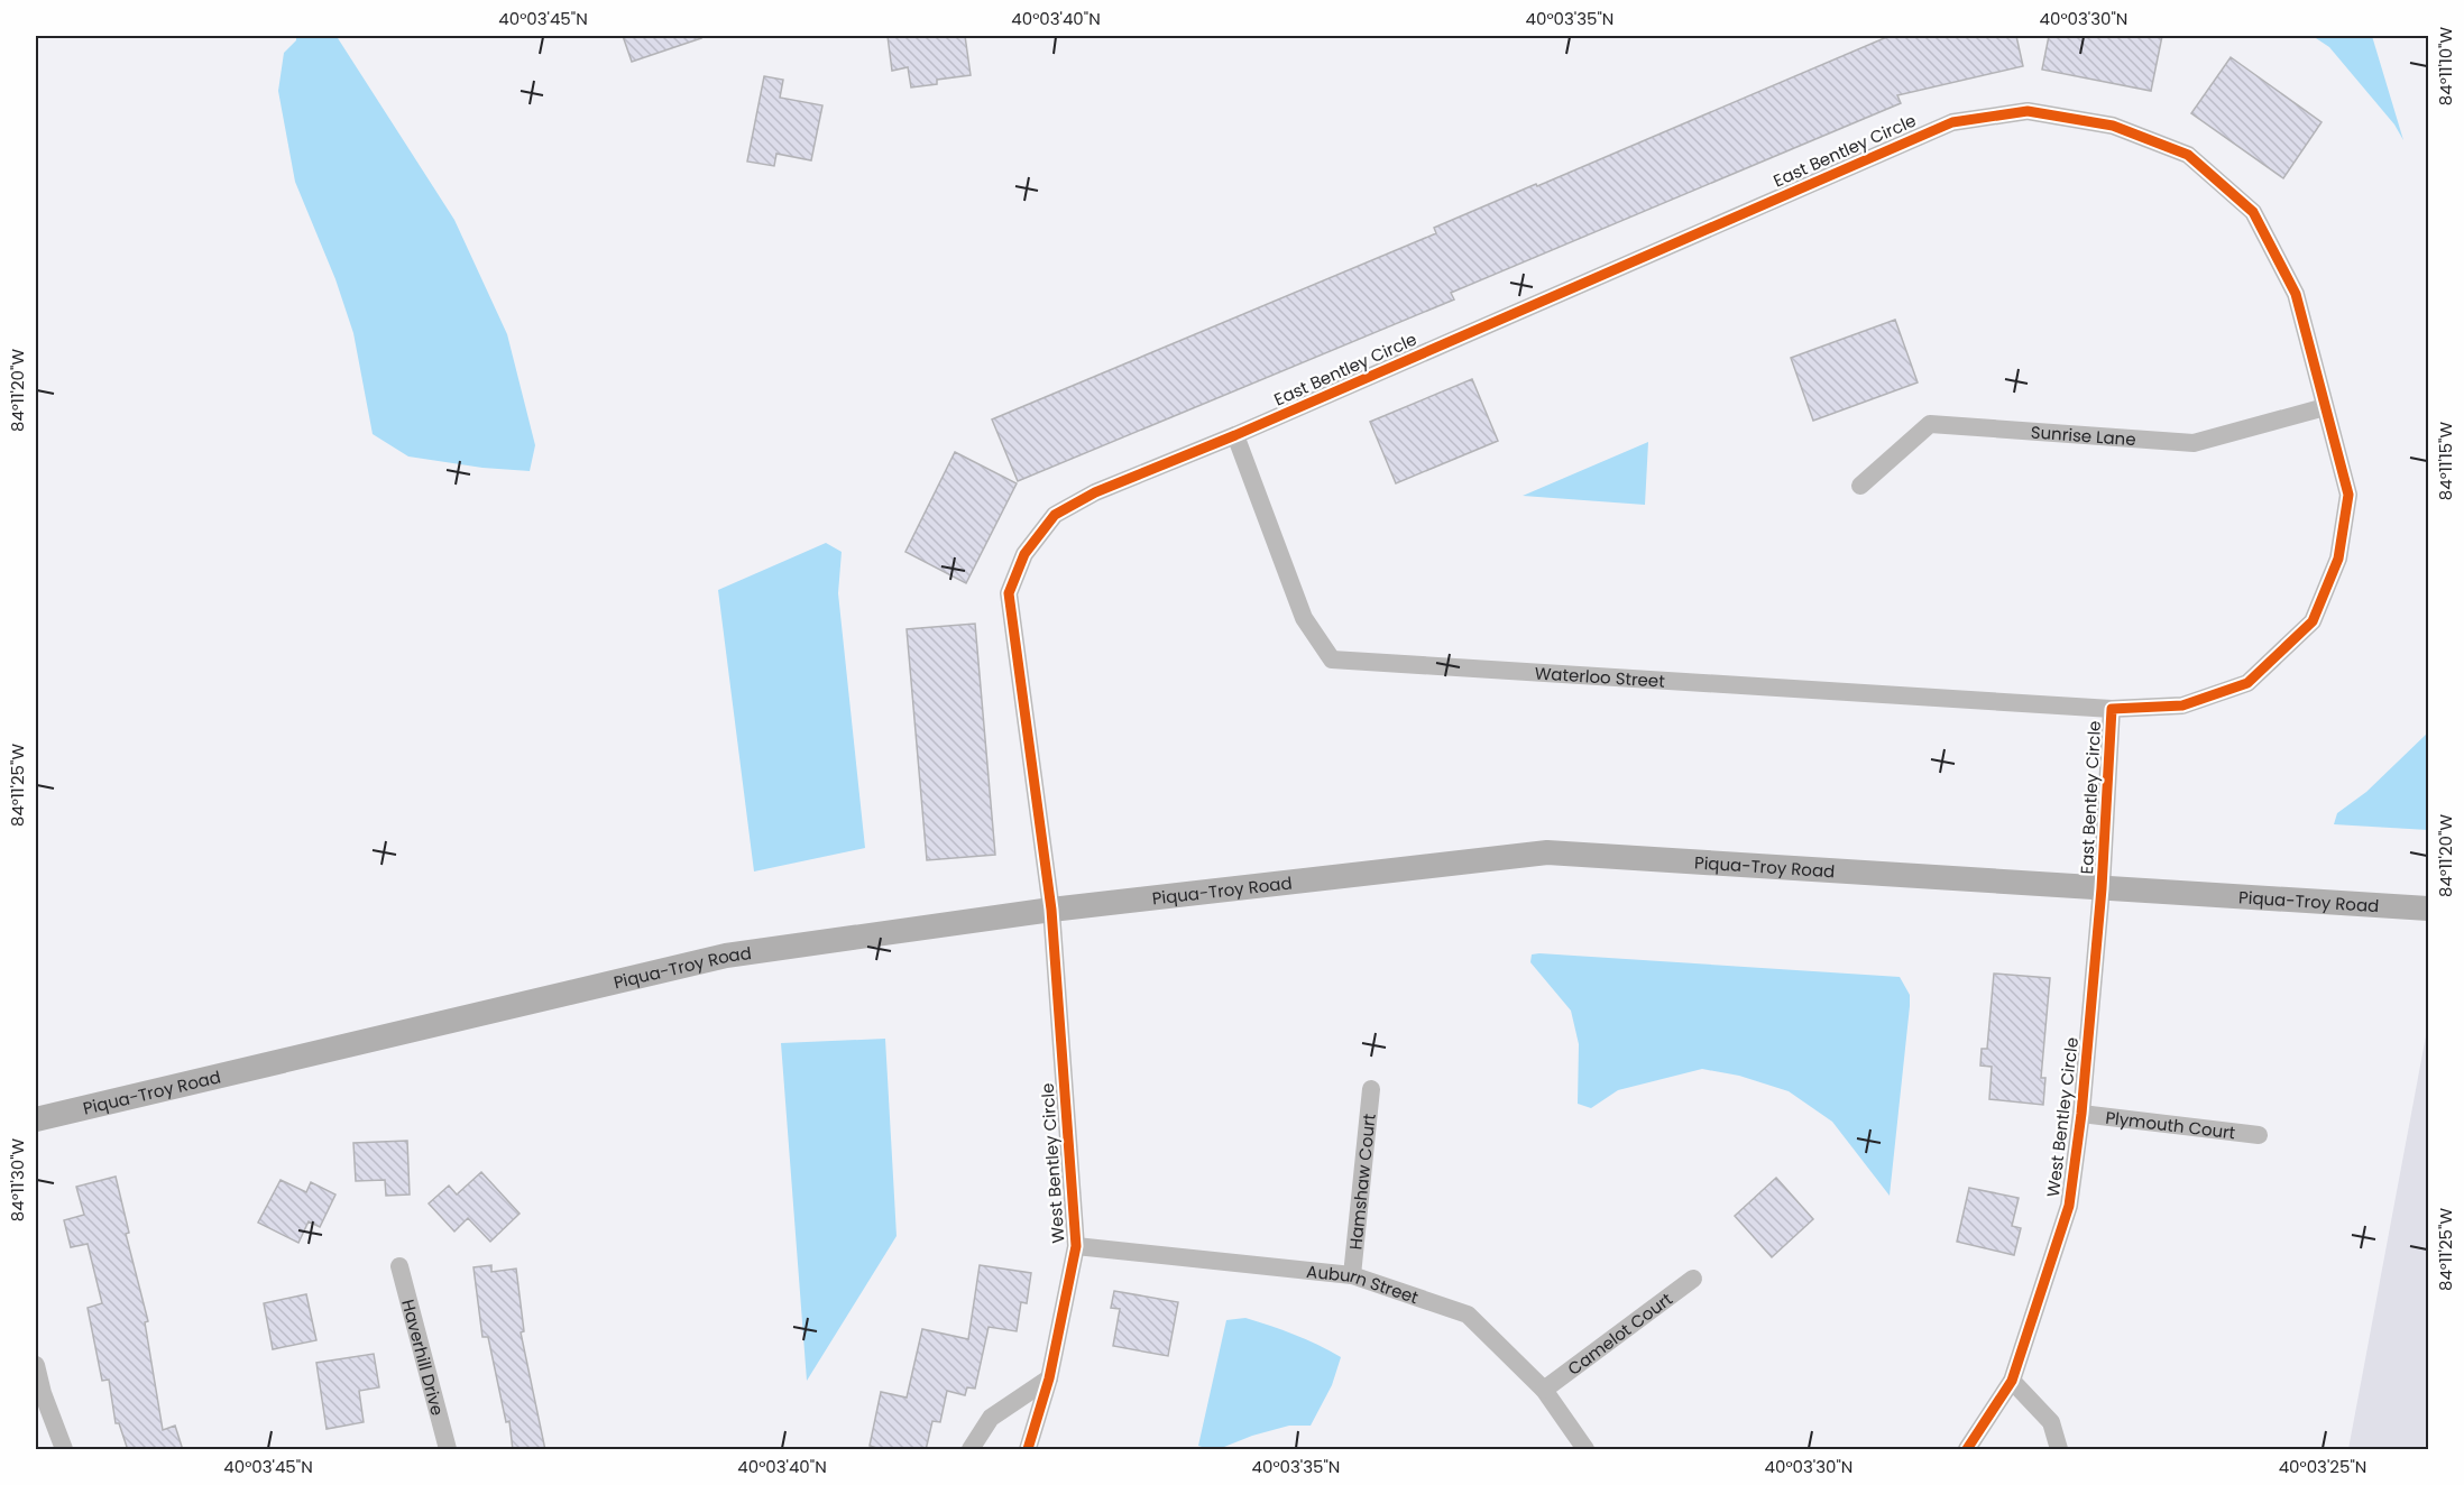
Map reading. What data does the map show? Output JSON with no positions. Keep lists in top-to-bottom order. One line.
{"streets":{"street":["East Bentley Circle","Sunrise Lane","Waterloo Street","Piqua-Troy Road","West Bentley Circle","Plymouth Court","Hamshaw Court","Auburn Street","Camelot Court","Haverhill Drive"]},"crossings":[["East Bentley Circle","Sunrise Lane"],["East Bentley Circle","Waterloo Street"],["East Bentley Circle","Piqua-Troy Road"],["East Bentley Circle","West Bentley Circle"],["Piqua-Troy Road","West Bentley Circle"],["West Bentley Circle","Plymouth Court"],["West Bentley Circle","Auburn Street"],["Hamshaw Court","Auburn Street"],["Auburn Street","Camelot Court"]],"coordinates":["40°03'45\"N","40°03'40\"N","40°03'35\"N","40°03'30\"N","84°11'10\"W","84°11'20\"W","84°11'15\"W","84°11'25\"W","84°11'30\"W","40°03'25\"N"]}
